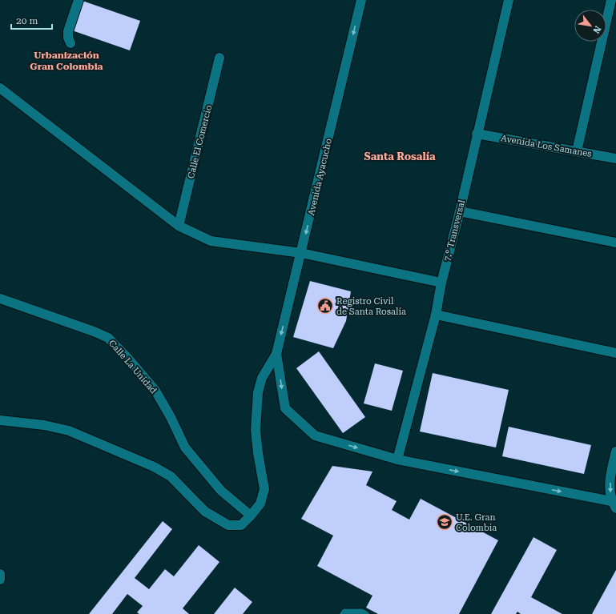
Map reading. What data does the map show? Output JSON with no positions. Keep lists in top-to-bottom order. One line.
{"streets":{"street":["Calle El Comercio","Avenida Los Samanes","Avenida Ayacucho","7.° Transversal","Calle La Unidad"]},"crossings":[["Avenida Los Samanes","7.° Transversal"]],"one_way":["Avenida Ayacucho"],"districts":["Urbanización Gran Colombia","Santa Rosalía"],"places":{"public building":["Registro Civil de Santa Rosalía"],"school or university":["U.E. Gran Colombia"]},"scale_bar":"20 m","north":"bottom right"}
